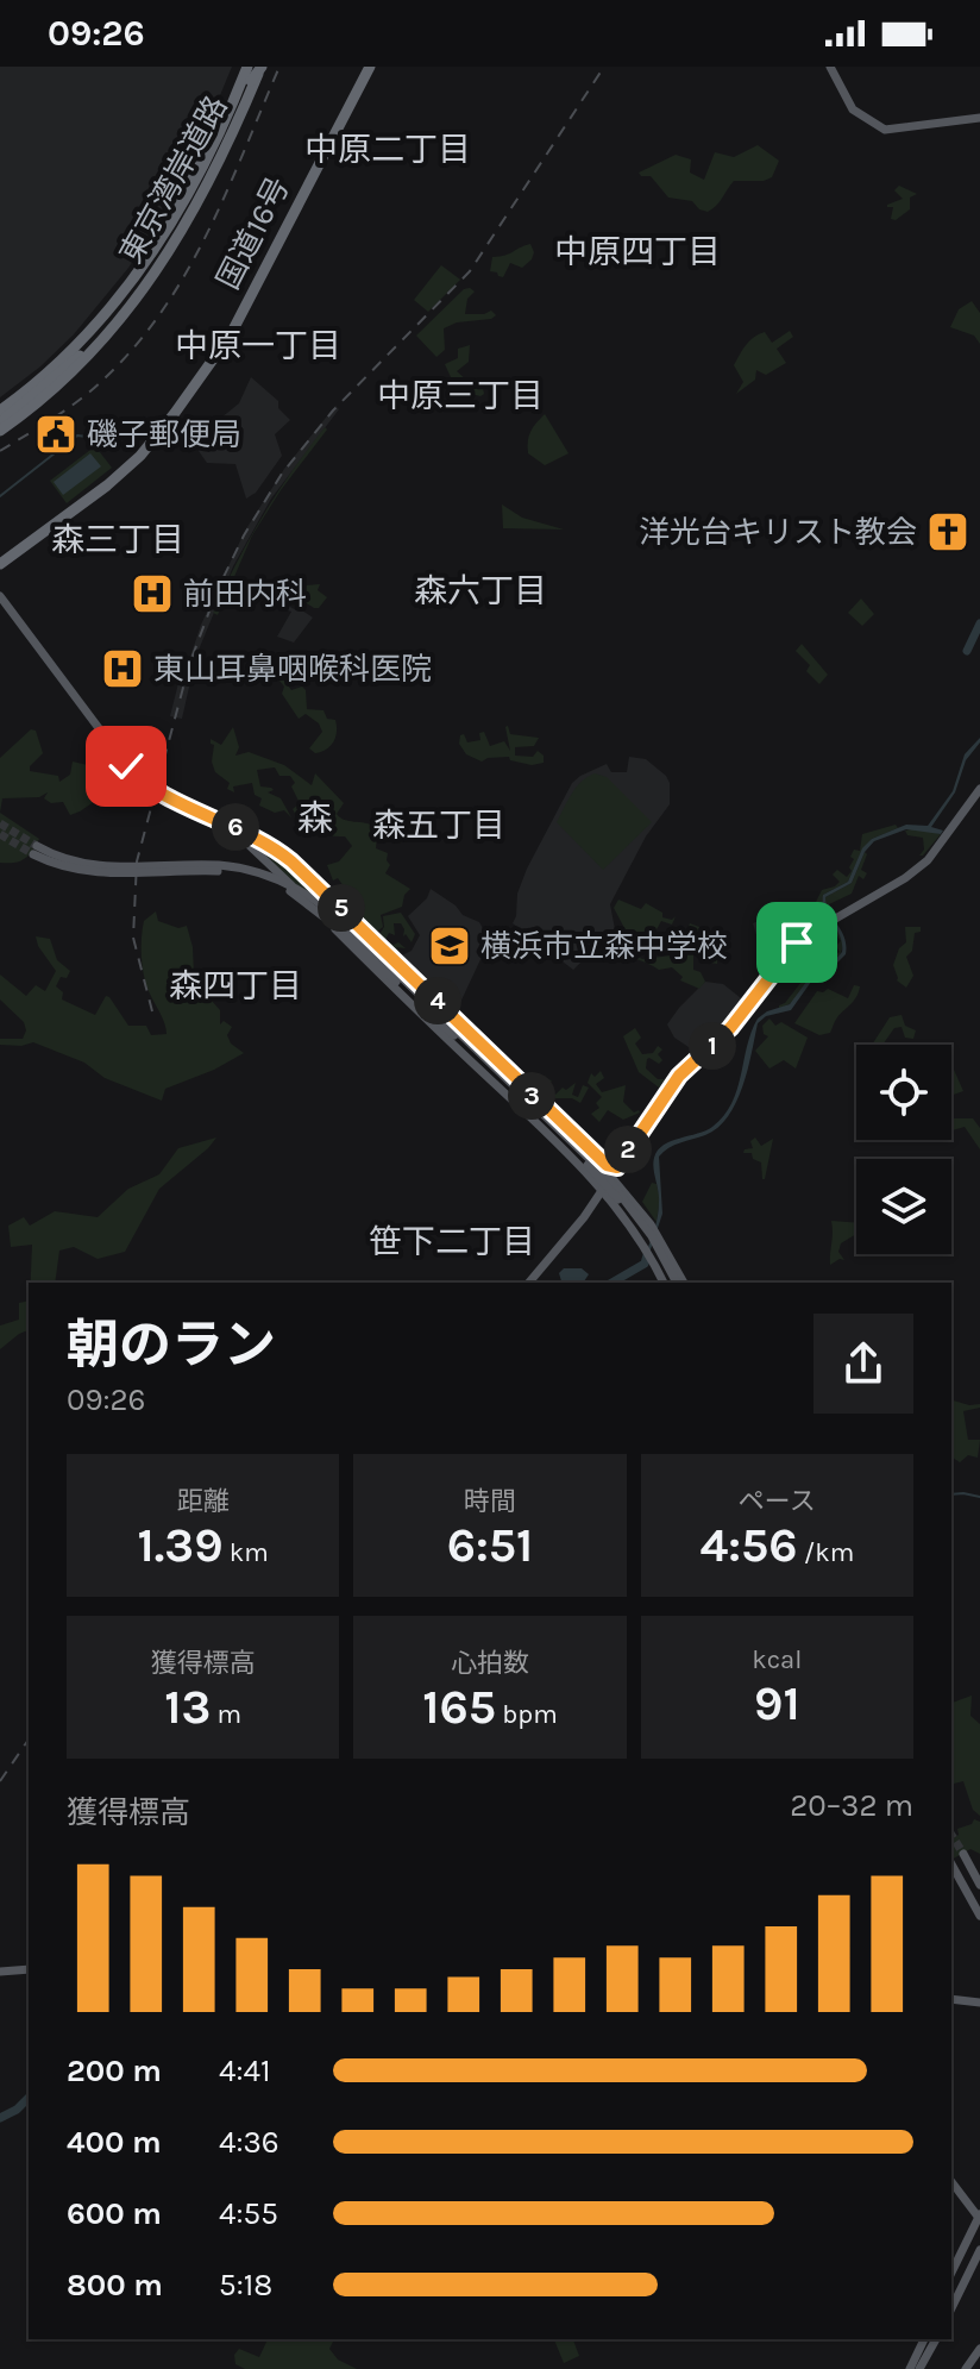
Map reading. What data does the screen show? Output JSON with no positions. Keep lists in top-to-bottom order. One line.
{"streets":{"highway":["東京湾岸道路","国道16号"]},"districts":["中原二丁目","中原四丁目","中原一丁目","中原三丁目","森三丁目","森六丁目","森","森五丁目","森四丁目","笹下二丁目"],"places":{"public building":["磯子郵便局"],"church":["洋光台キリスト教会"],"hospital":["前田内科","東山耳鼻咽喉科医院"],"school or university":["横浜市立森中学校"]},"page":{"status":"09:26","pins":["6","5","4","1","3","2"],"heading":["朝のラン","09:26"],"stats":[["距離","1.39 km"],["時間","6:51"],["ペース","4:56 /km"],["獲得標高","13 m"],["心拍数","165 bpm"],["kcal","91"]],"chart":["獲得標高","20–32 m"],"list":[{"name":"200 m","note":"4:41"},{"name":"400 m","note":"4:36"},{"name":"600 m","note":"4:55"},{"name":"800 m","note":"5:18"}]}}
